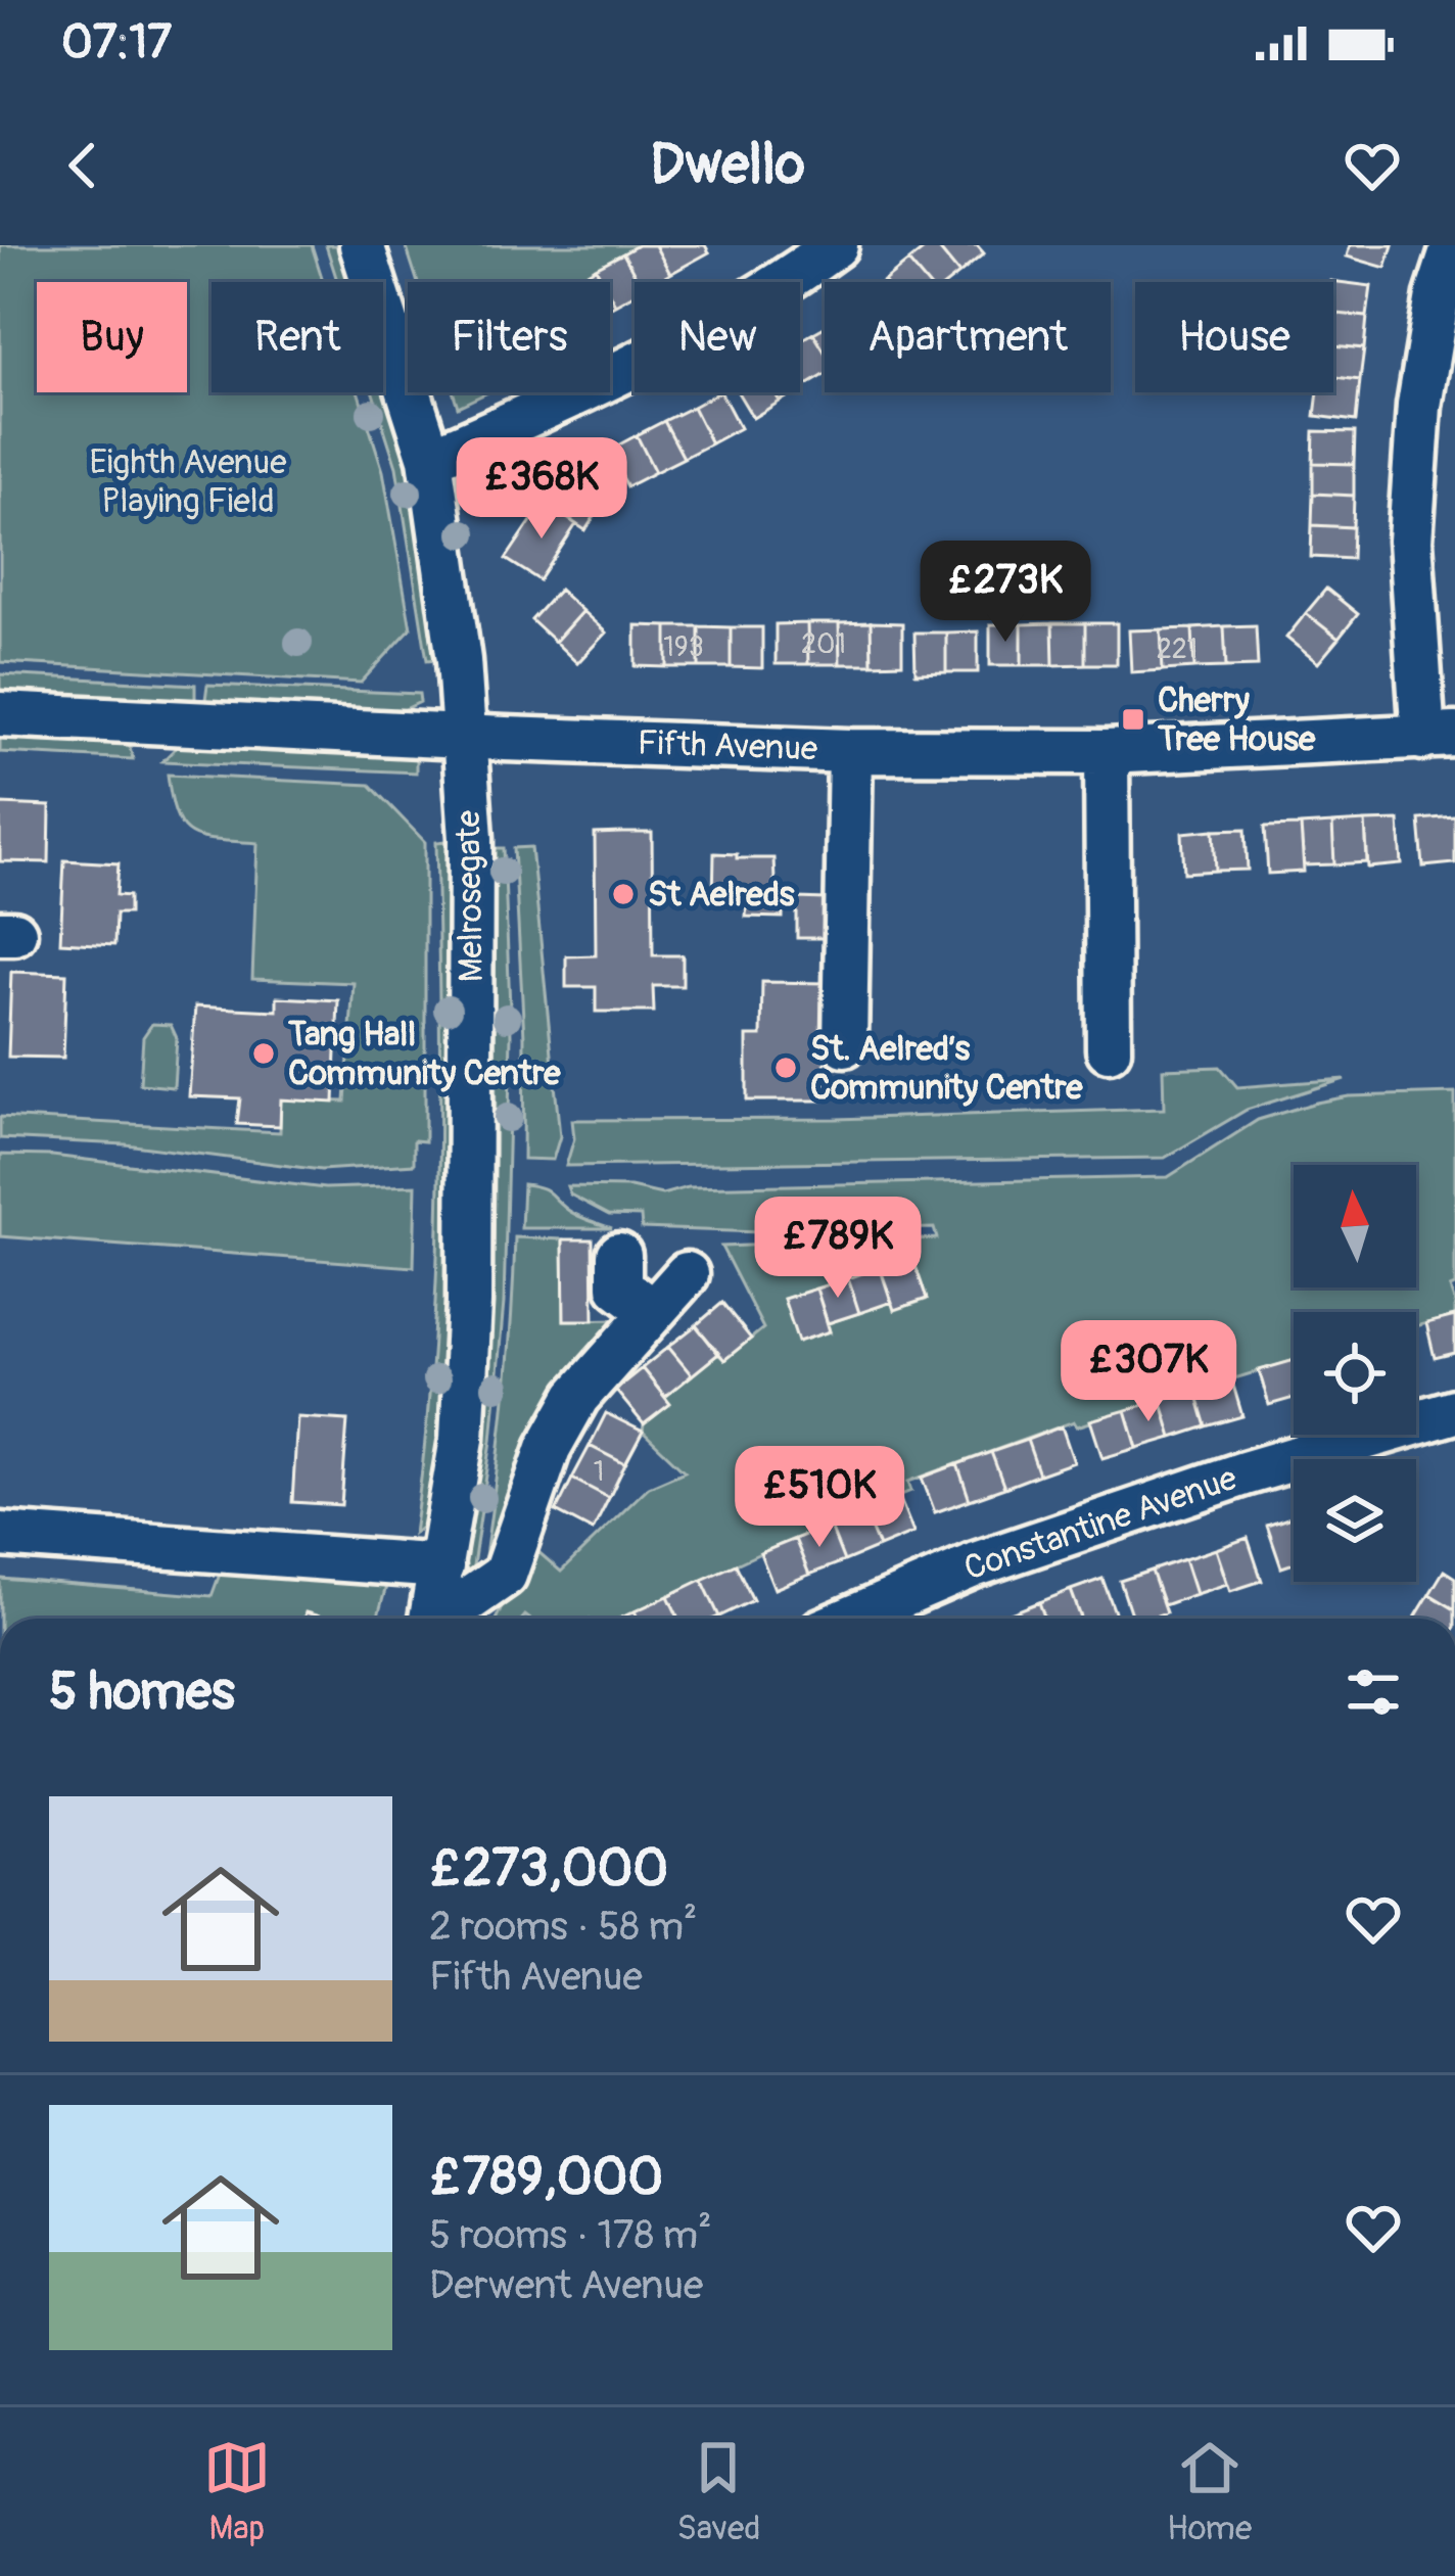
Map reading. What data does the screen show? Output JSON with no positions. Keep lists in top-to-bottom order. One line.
{"streets":{"street":["Fifth Avenue","Melrosegate","Constantine Avenue"]},"crossings":[["Fifth Avenue","Melrosegate"]],"parks":["Eighth Avenue Playing Field"],"places":{"transit":["Cherry Tree House"],"other":["St Aelreds","Tang Hall Community Centre","St. Aelred’s Community Centre"]},"house_numbers":["201","193","221","1"],"north":"top","page":{"status":"07:17","header":"Dwello","chip":["Buy","Rent","Filters","New","Apartment","House"],"price":["£368K","£273K","£789K","£307K","£510K"],"heading":"5 homes","list":[{"name":"£273,000","note":"2 rooms · 58 m² · Fifth Avenue"},{"name":"£789,000","note":"5 rooms · 178 m² · Derwent Avenue"}],"tabs":["Map","Saved","Home"]}}
